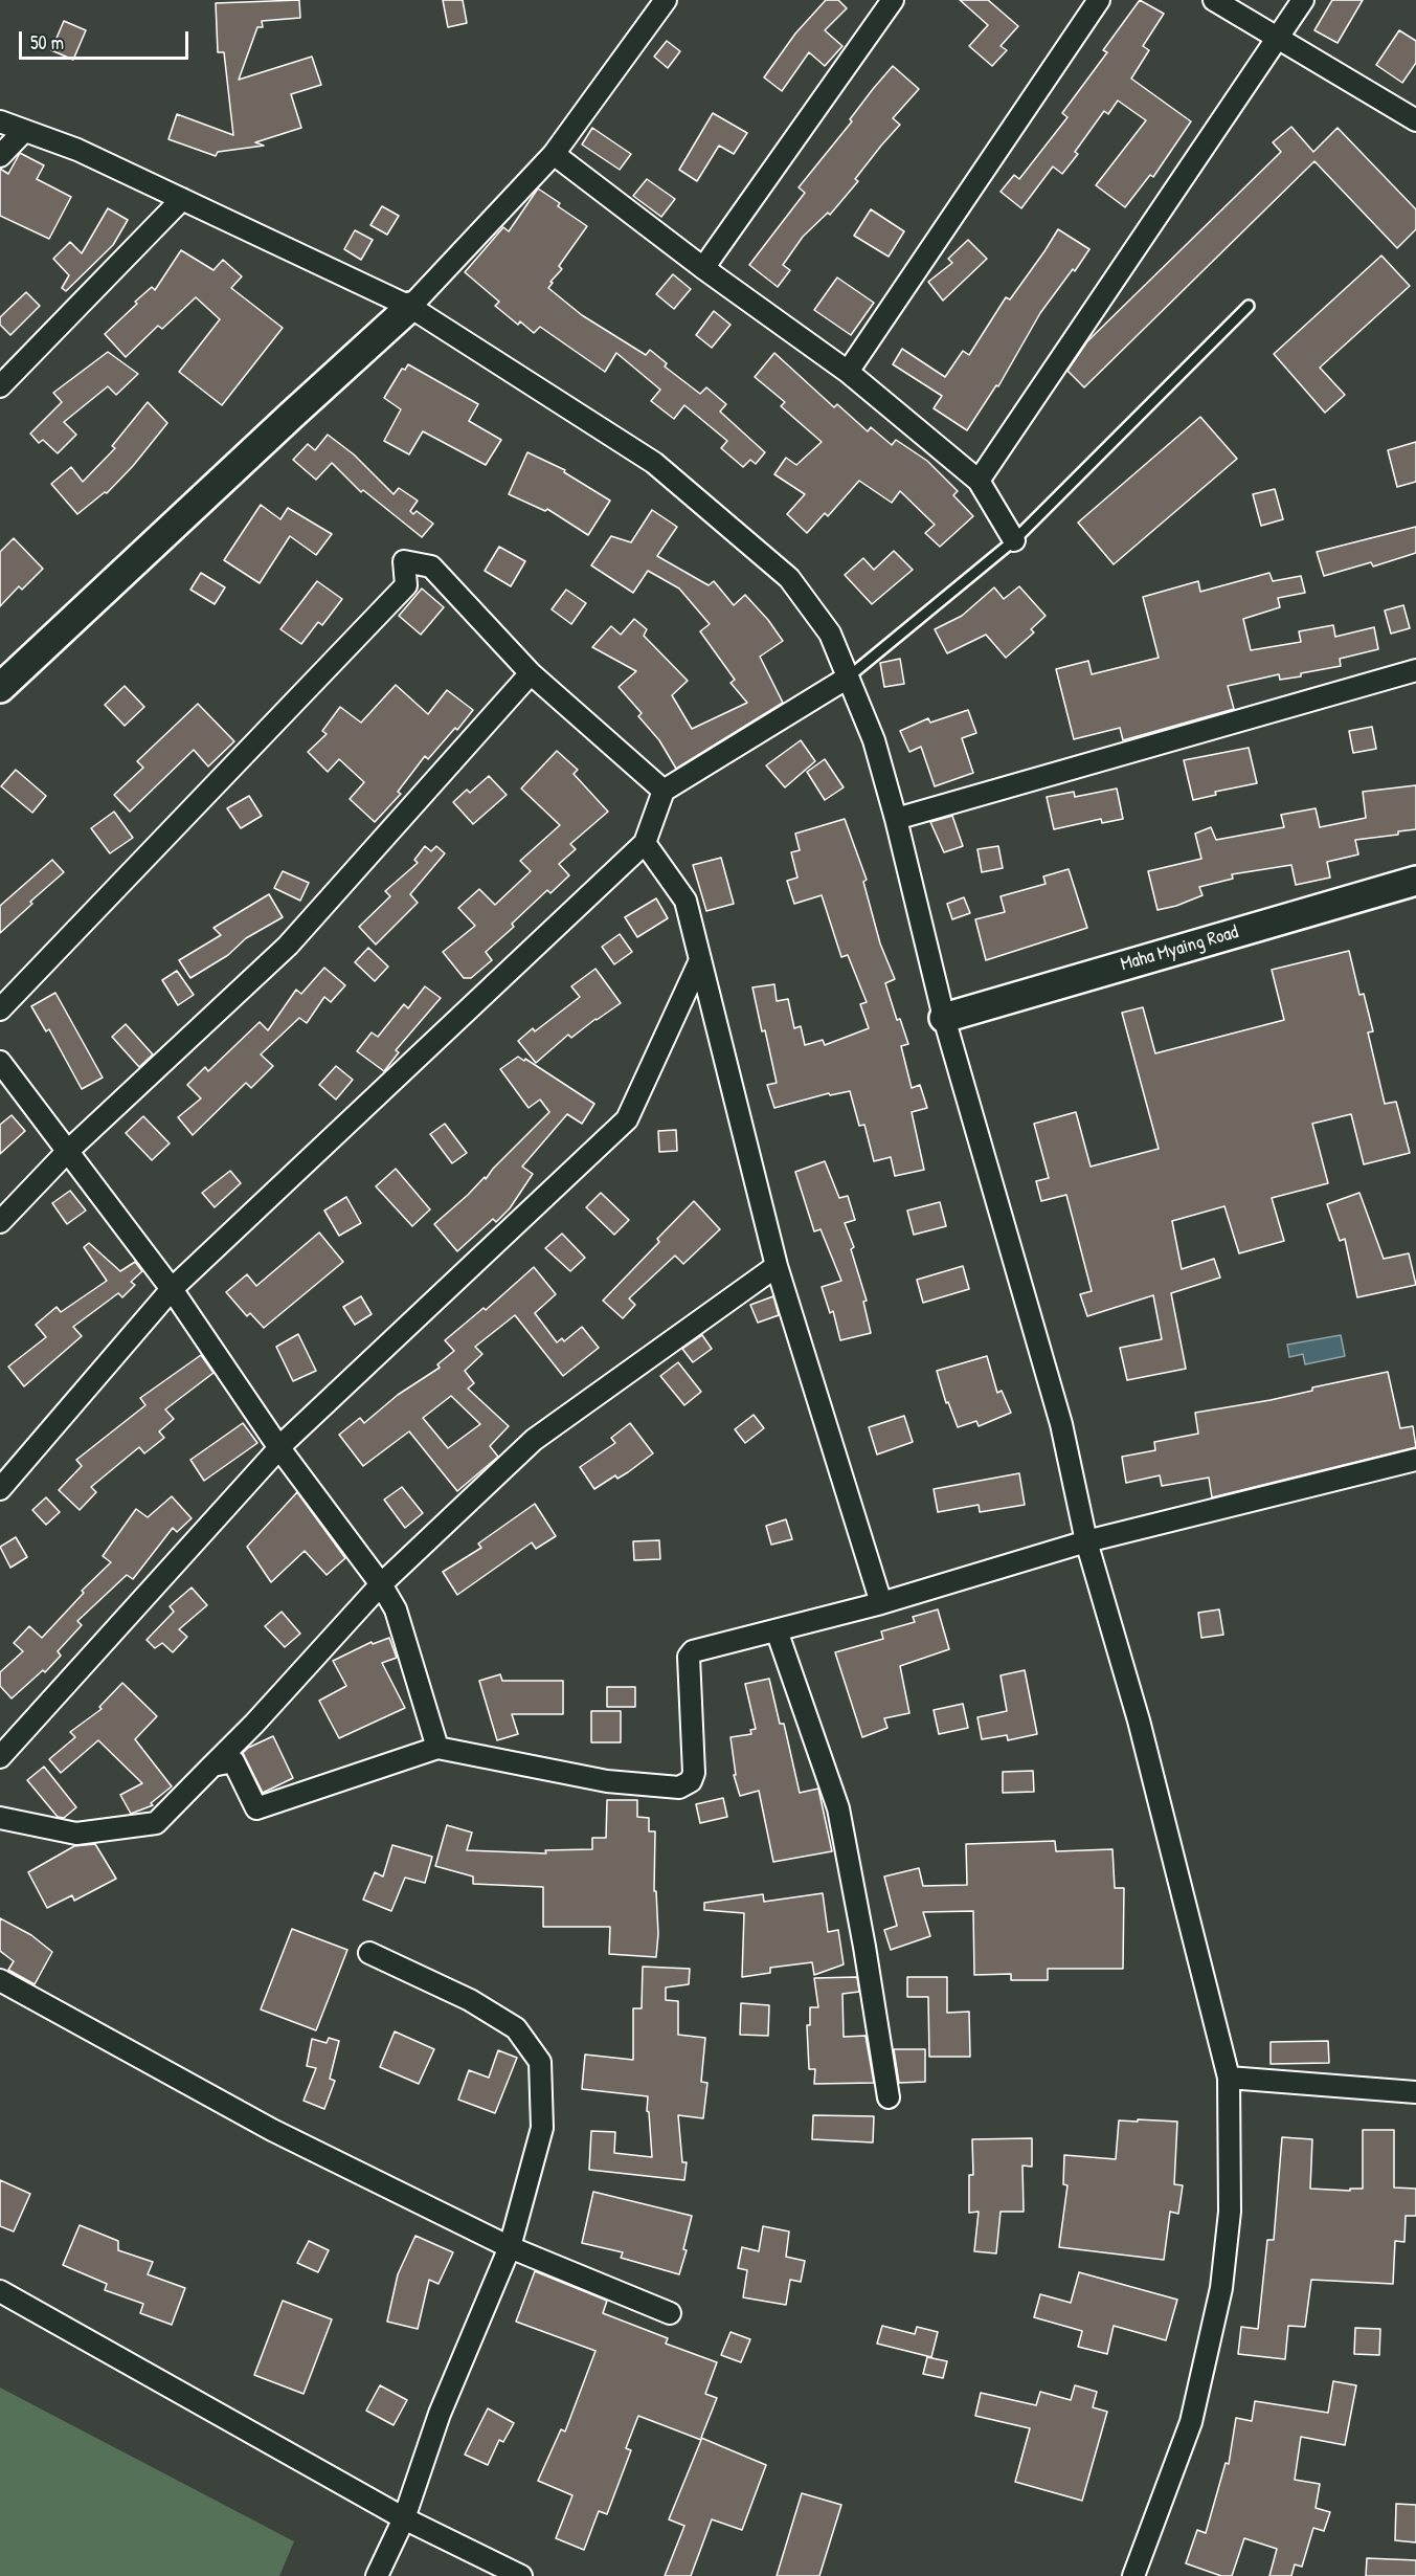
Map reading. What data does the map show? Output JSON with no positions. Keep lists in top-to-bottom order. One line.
{"streets":{"street":["Maha Myaing Road"]},"scale_bar":"50 m"}
